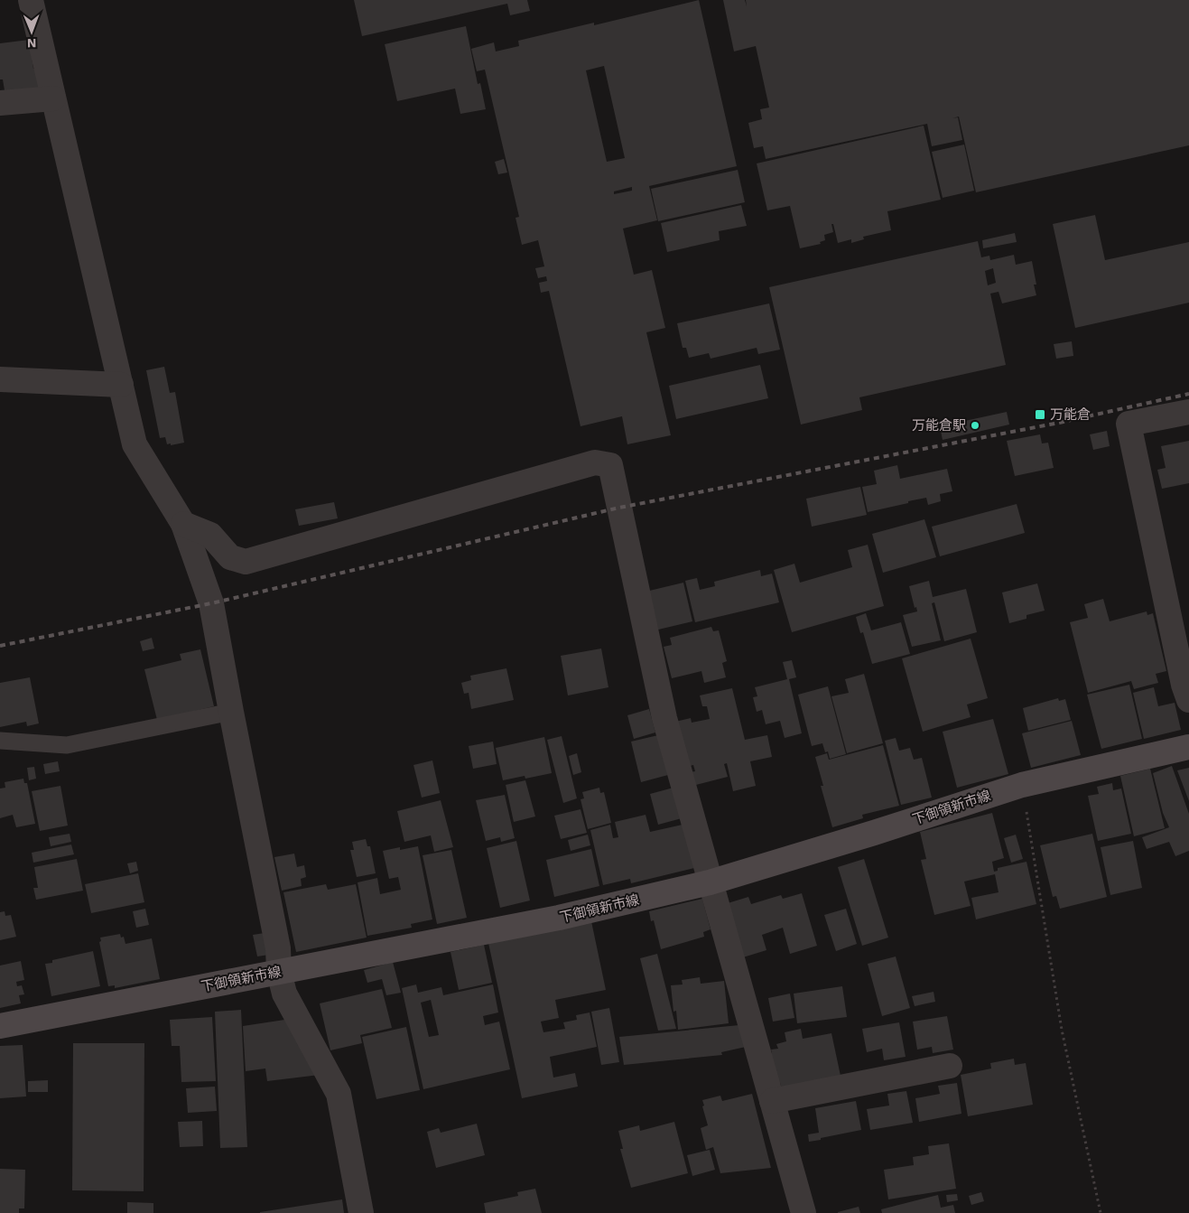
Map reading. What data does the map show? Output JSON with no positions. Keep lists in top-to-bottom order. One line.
{"streets":{"main road":["下御領新市線"]},"places":{"transit":["万能倉"],"other":["万能倉駅"]},"north":"bottom"}
